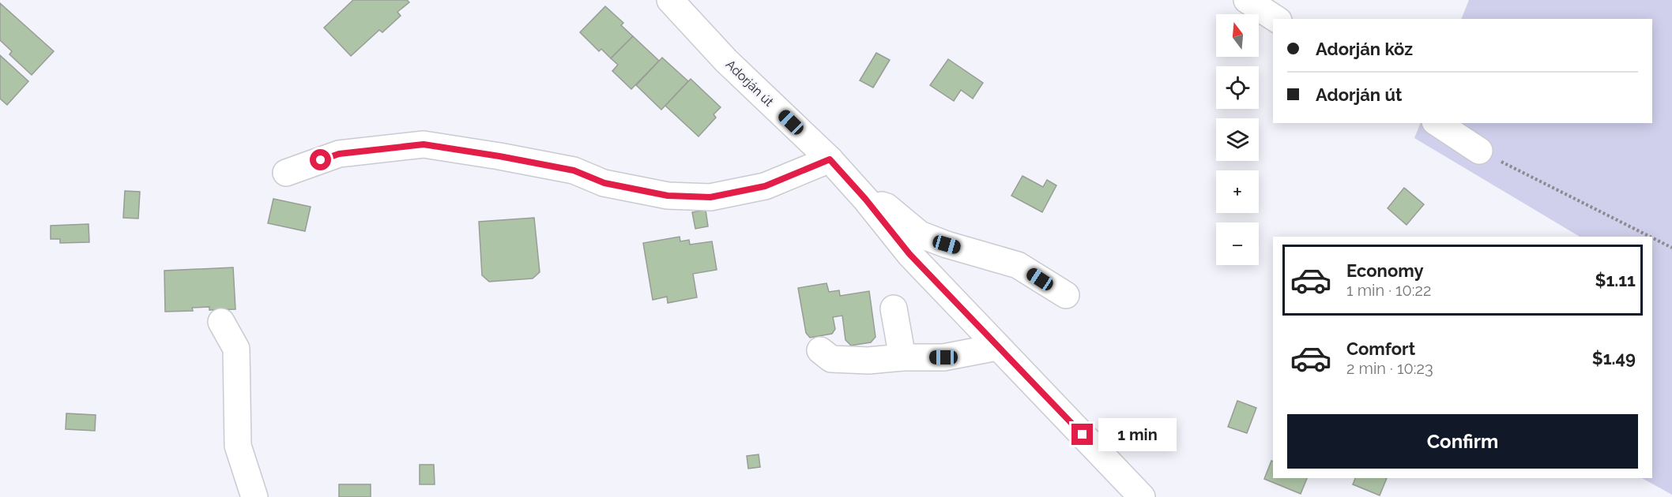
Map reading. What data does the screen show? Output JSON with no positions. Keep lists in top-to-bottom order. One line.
{"streets":{"street":["Adorján út"]},"north":"top","page":{"map_buttons":["+","−"],"banner":["Adorján köz","Adorján út"],"list":[{"name":"Economy","note":"1 min · 10:22","value":"$1.11"},{"name":"Comfort","note":"2 min · 10:23","value":"$1.49"}],"buttons":"Confirm","bubble":"1 min"}}
